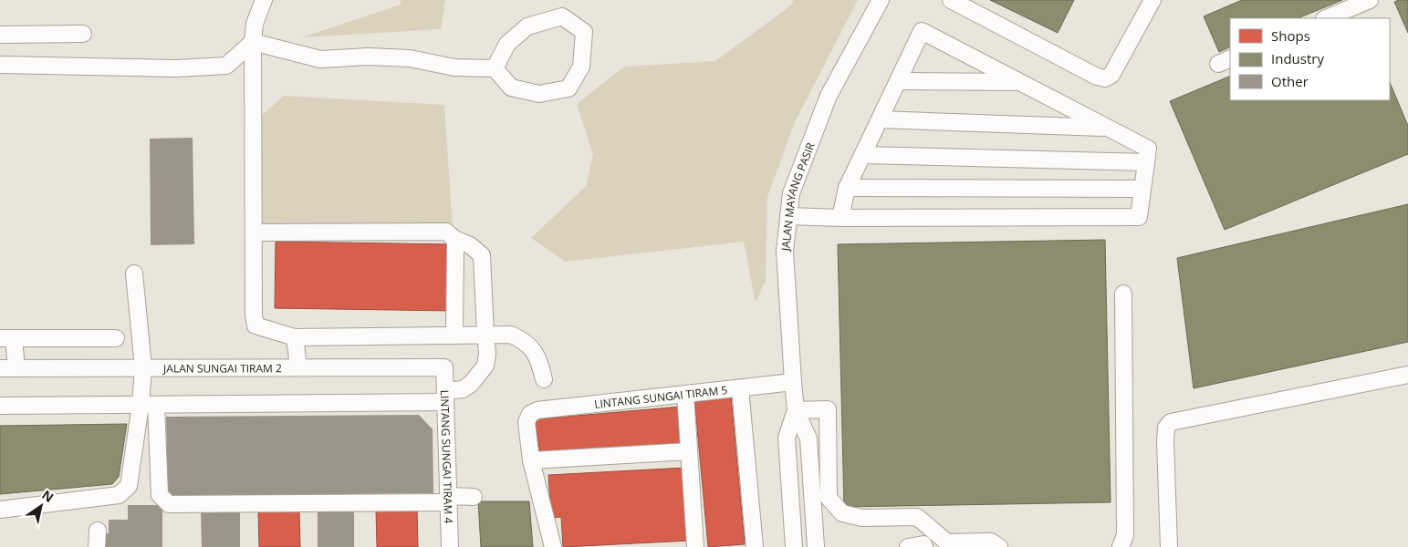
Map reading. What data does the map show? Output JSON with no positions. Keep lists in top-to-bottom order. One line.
{"streets":{"street":["JALAN MAYANG PASIR","JALAN SUNGAI TIRAM 2","LINTANG SUNGAI TIRAM 5","LINTANG SUNGAI TIRAM 4"]},"crossings":[["JALAN MAYANG PASIR","LINTANG SUNGAI TIRAM 5"],["JALAN SUNGAI TIRAM 2","LINTANG SUNGAI TIRAM 4"]],"legend":["Shops","Industry","Other"],"north":"top right"}
